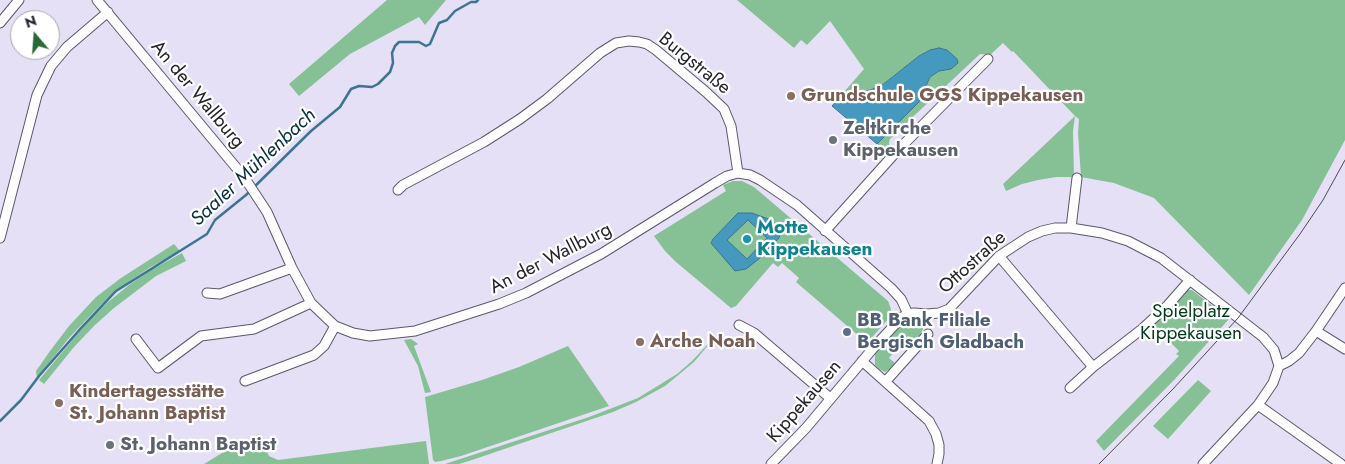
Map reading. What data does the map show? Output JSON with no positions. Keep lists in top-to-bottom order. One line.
{"streets":{"street":["Burgstraße","An der Wallburg","Ottostraße","Kippekausen"]},"crossings":[["Burgstraße","An der Wallburg"],["Ottostraße","Kippekausen"]],"water":["Saaler Mühlenbach"],"parks":["Spielplatz Kippekausen"],"places":["Grundschule GGS Kippekausen","Zeltkirche Kippekausen","Motte Kippekausen","BB Bank Filiale Bergisch Gladbach","Arche Noah","Kindertagesstätte St. Johann Baptist","St. Johann Baptist"],"north":"top"}
